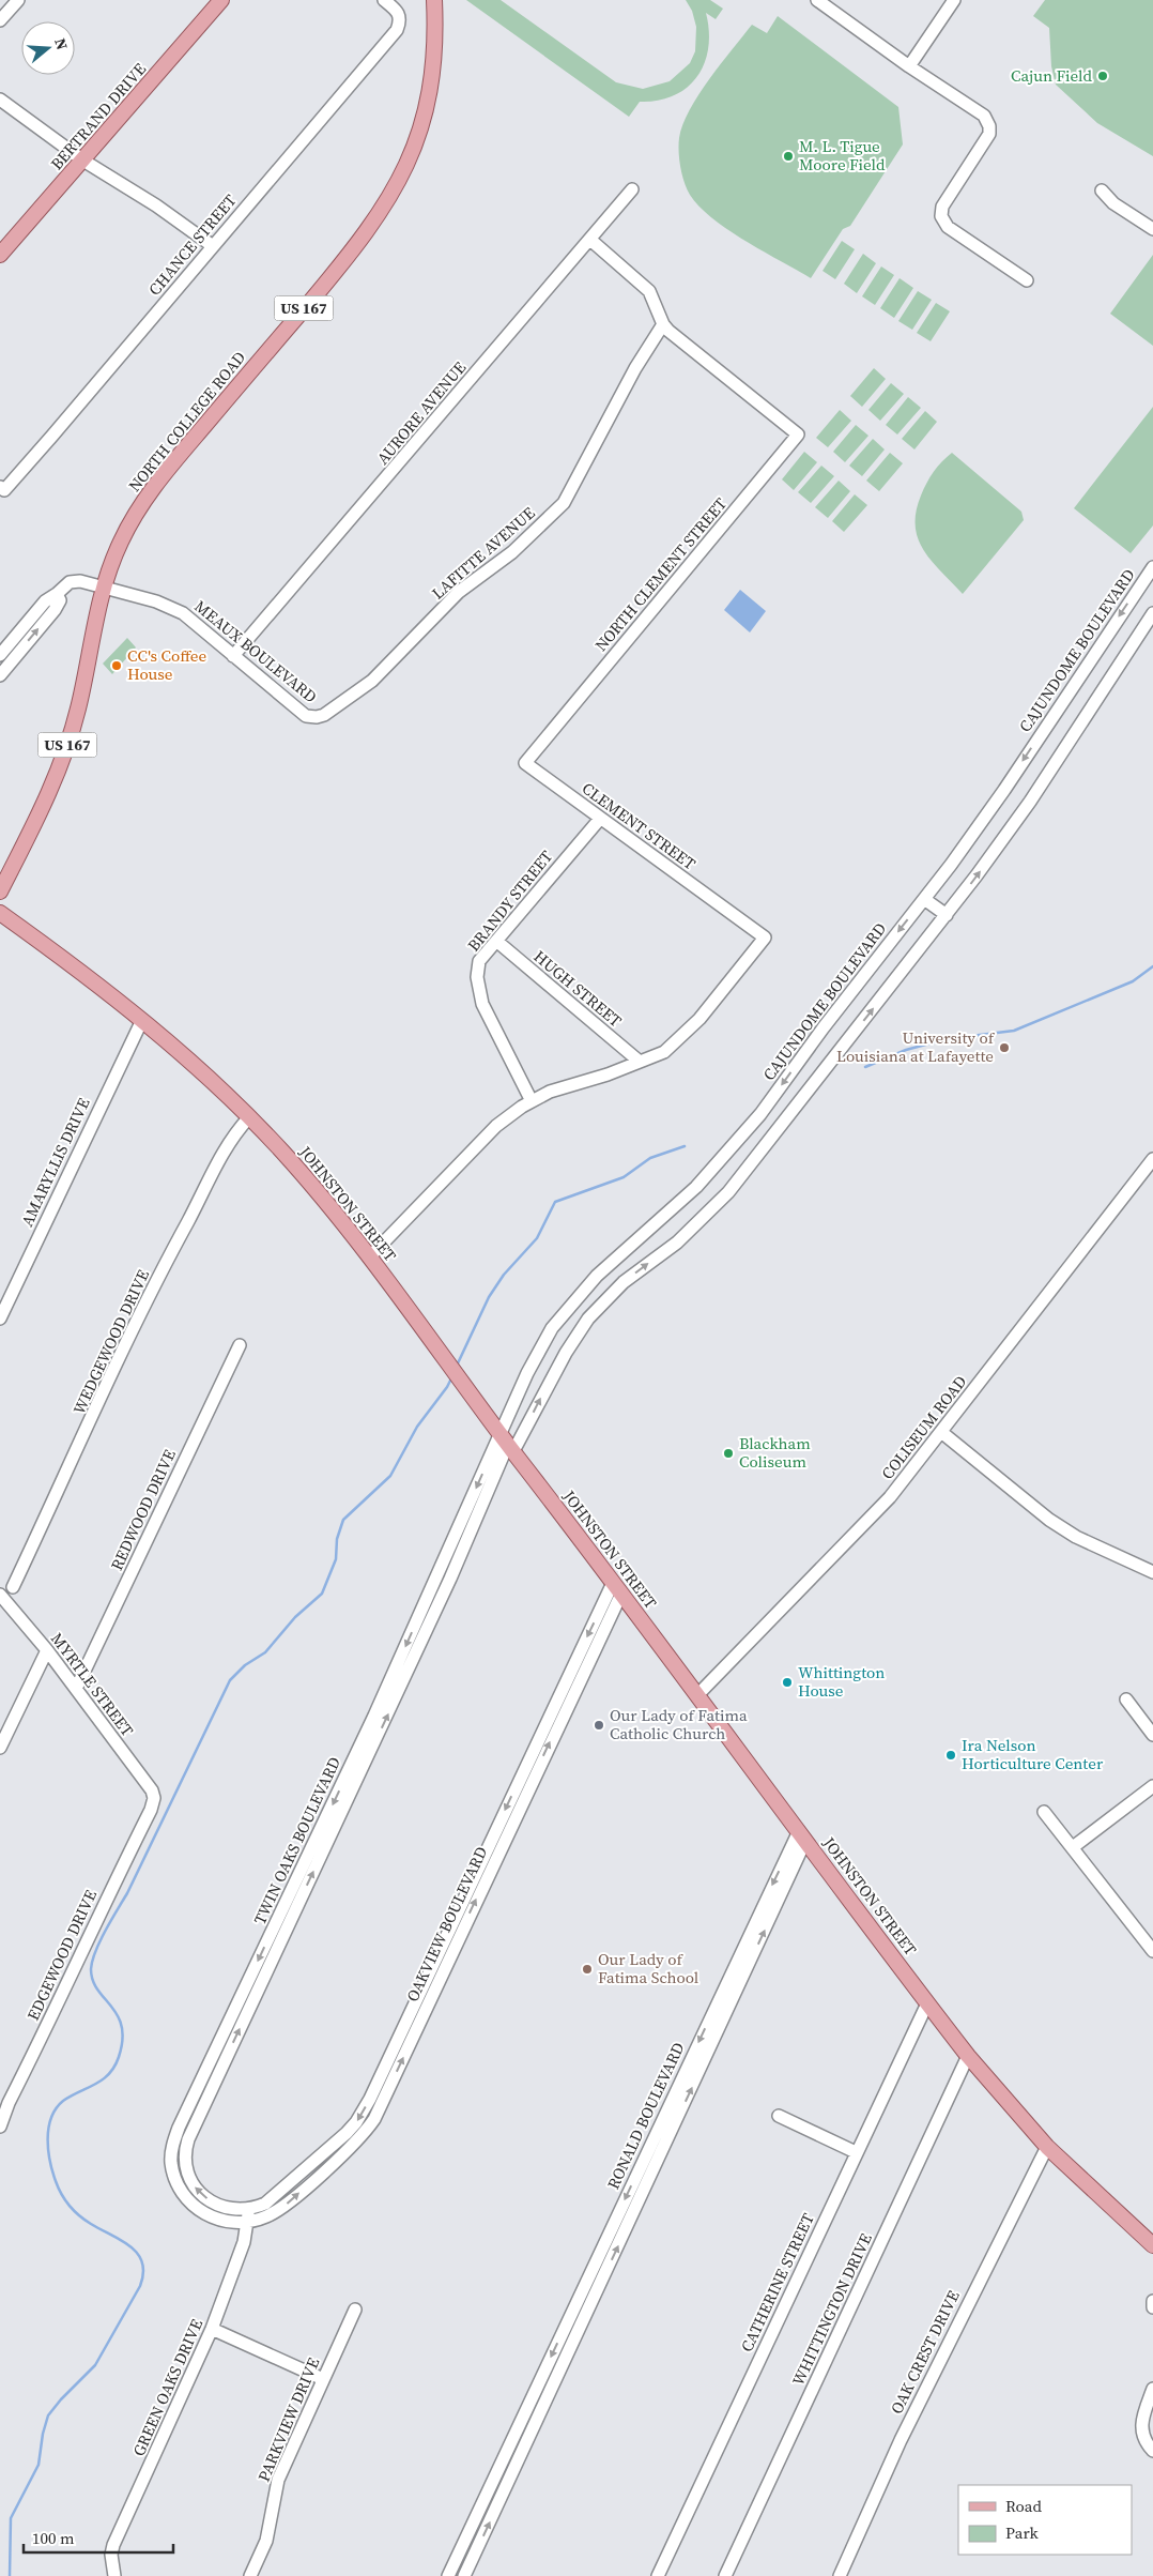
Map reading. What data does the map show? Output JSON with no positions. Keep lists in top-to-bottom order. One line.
{"streets":{"main road":["BERTRAND DRIVE","US 167","NORTH COLLEGE ROAD","JOHNSTON STREET"],"street":["CHANCE STREET","AURORE AVENUE","LAFITTE AVENUE","NORTH CLEMENT STREET","CAJUNDOME BOULEVARD","MEAUX BOULEVARD","CLEMENT STREET","BRANDY STREET","HUGH STREET","AMARYLLIS DRIVE","WEDGEWOOD DRIVE","COLISEUM ROAD","REDWOOD DRIVE","MYRTLE STREET","TWIN OAKS BOULEVARD","OAKVIEW BOULEVARD","EDGEWOOD DRIVE","RONALD BOULEVARD","CATHERINE STREET","WHITTINGTON DRIVE","OAK CREST DRIVE","GREEN OAKS DRIVE","PARKVIEW DRIVE"]},"crossings":[["AURORE AVENUE","MEAUX BOULEVARD"],["NORTH COLLEGE ROAD","MEAUX BOULEVARD"],["LAFITTE AVENUE","NORTH CLEMENT STREET"],["LAFITTE AVENUE","MEAUX BOULEVARD"],["NORTH CLEMENT STREET","CLEMENT STREET"],["CAJUNDOME BOULEVARD","JOHNSTON STREET"],["CAJUNDOME BOULEVARD","TWIN OAKS BOULEVARD"],["CLEMENT STREET","BRANDY STREET"],["CLEMENT STREET","HUGH STREET"],["BRANDY STREET","HUGH STREET"],["AMARYLLIS DRIVE","JOHNSTON STREET"],["JOHNSTON STREET","WEDGEWOOD DRIVE"],["JOHNSTON STREET","COLISEUM ROAD"],["JOHNSTON STREET","TWIN OAKS BOULEVARD"],["JOHNSTON STREET","OAKVIEW BOULEVARD"],["JOHNSTON STREET","RONALD BOULEVARD"],["JOHNSTON STREET","CATHERINE STREET"],["JOHNSTON STREET","WHITTINGTON DRIVE"],["JOHNSTON STREET","OAK CREST DRIVE"],["REDWOOD DRIVE","MYRTLE STREET"],["MYRTLE STREET","EDGEWOOD DRIVE"],["TWIN OAKS BOULEVARD","OAKVIEW BOULEVARD"],["TWIN OAKS BOULEVARD","GREEN OAKS DRIVE"],["OAKVIEW BOULEVARD","GREEN OAKS DRIVE"]],"places":["Cajun Field","M. L. Tigue Moore Field","CC's Coffee House","University of Louisiana at Lafayette","Blackham Coliseum","Whittington House","Our Lady of Fatima Catholic Church","Ira Nelson Horticulture Center","Our Lady of Fatima School"],"legend":["Road","Park"],"scale_bar":"100 m","north":"right"}
